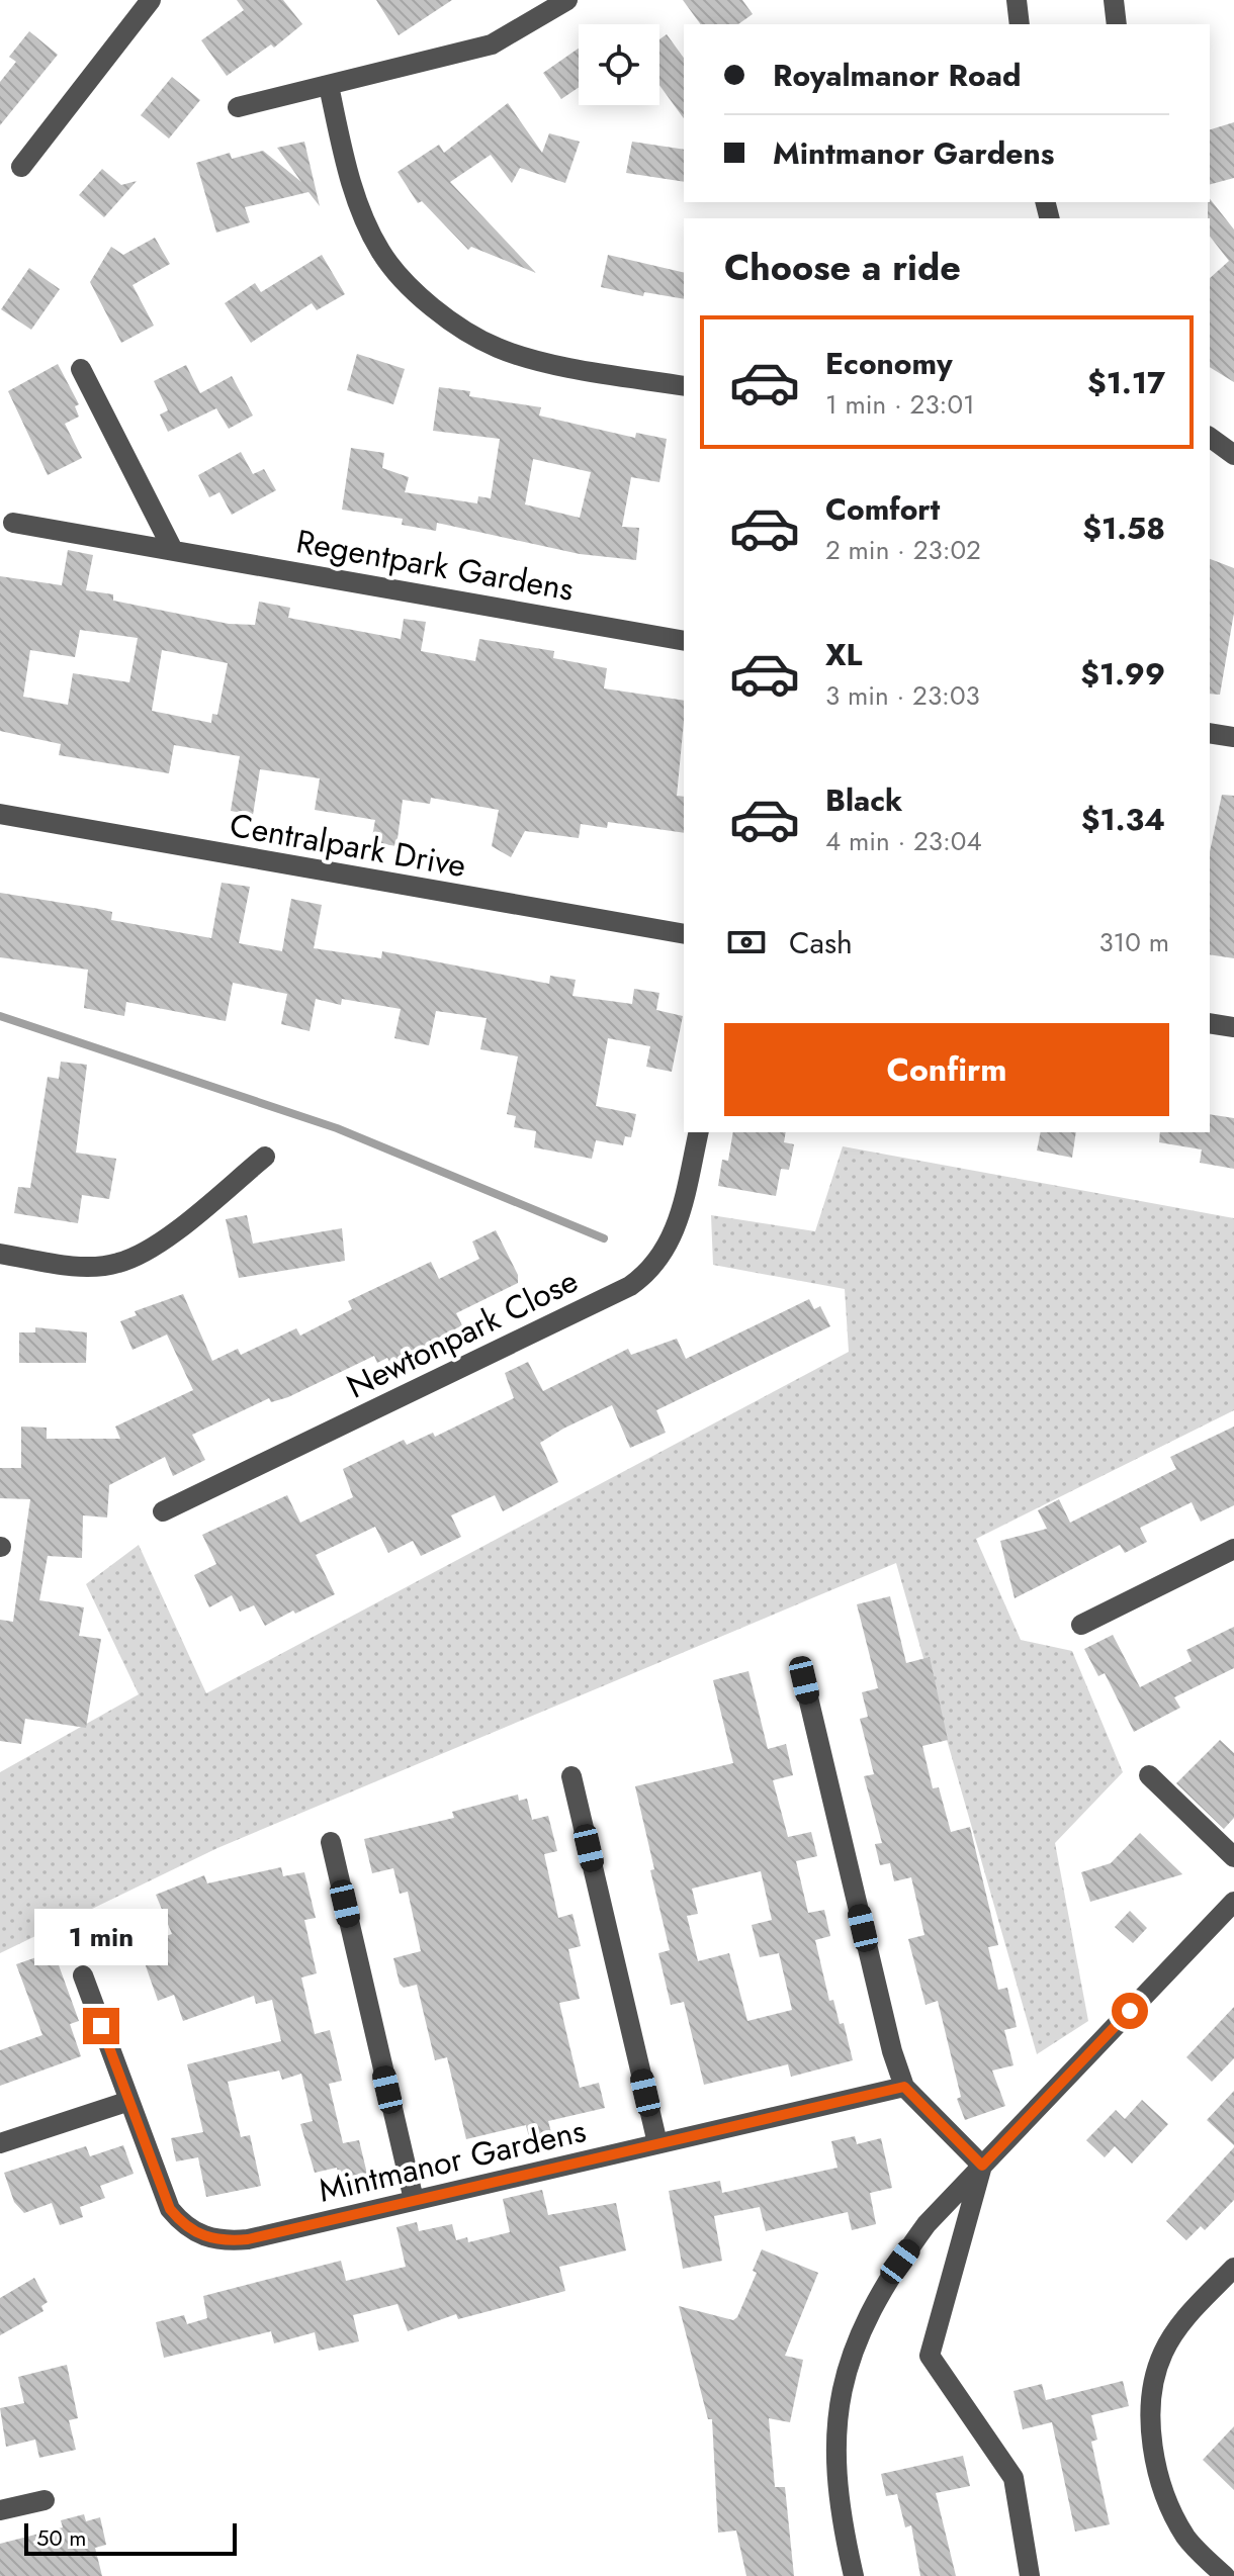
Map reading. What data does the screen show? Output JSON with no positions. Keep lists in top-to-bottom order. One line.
{"streets":{"street":["Regentpark Gardens","Centralpark Drive","Newtonpark Close","Mintmanor Gardens"]},"scale_bar":"50 m","page":{"banner":["Royalmanor Road","Mintmanor Gardens"],"heading":"Choose a ride","list":[{"name":"Economy","note":"1 min · 23:01","value":"$1.17"},{"name":"Comfort","note":"2 min · 23:02","value":"$1.58"},{"name":"XL","note":"3 min · 23:03","value":"$1.99"},{"name":"Black","note":"4 min · 23:04","value":"$1.34"}],"pay":["Cash","310 m"],"buttons":"Confirm","bubble":"1 min","scale":"50 m"}}
